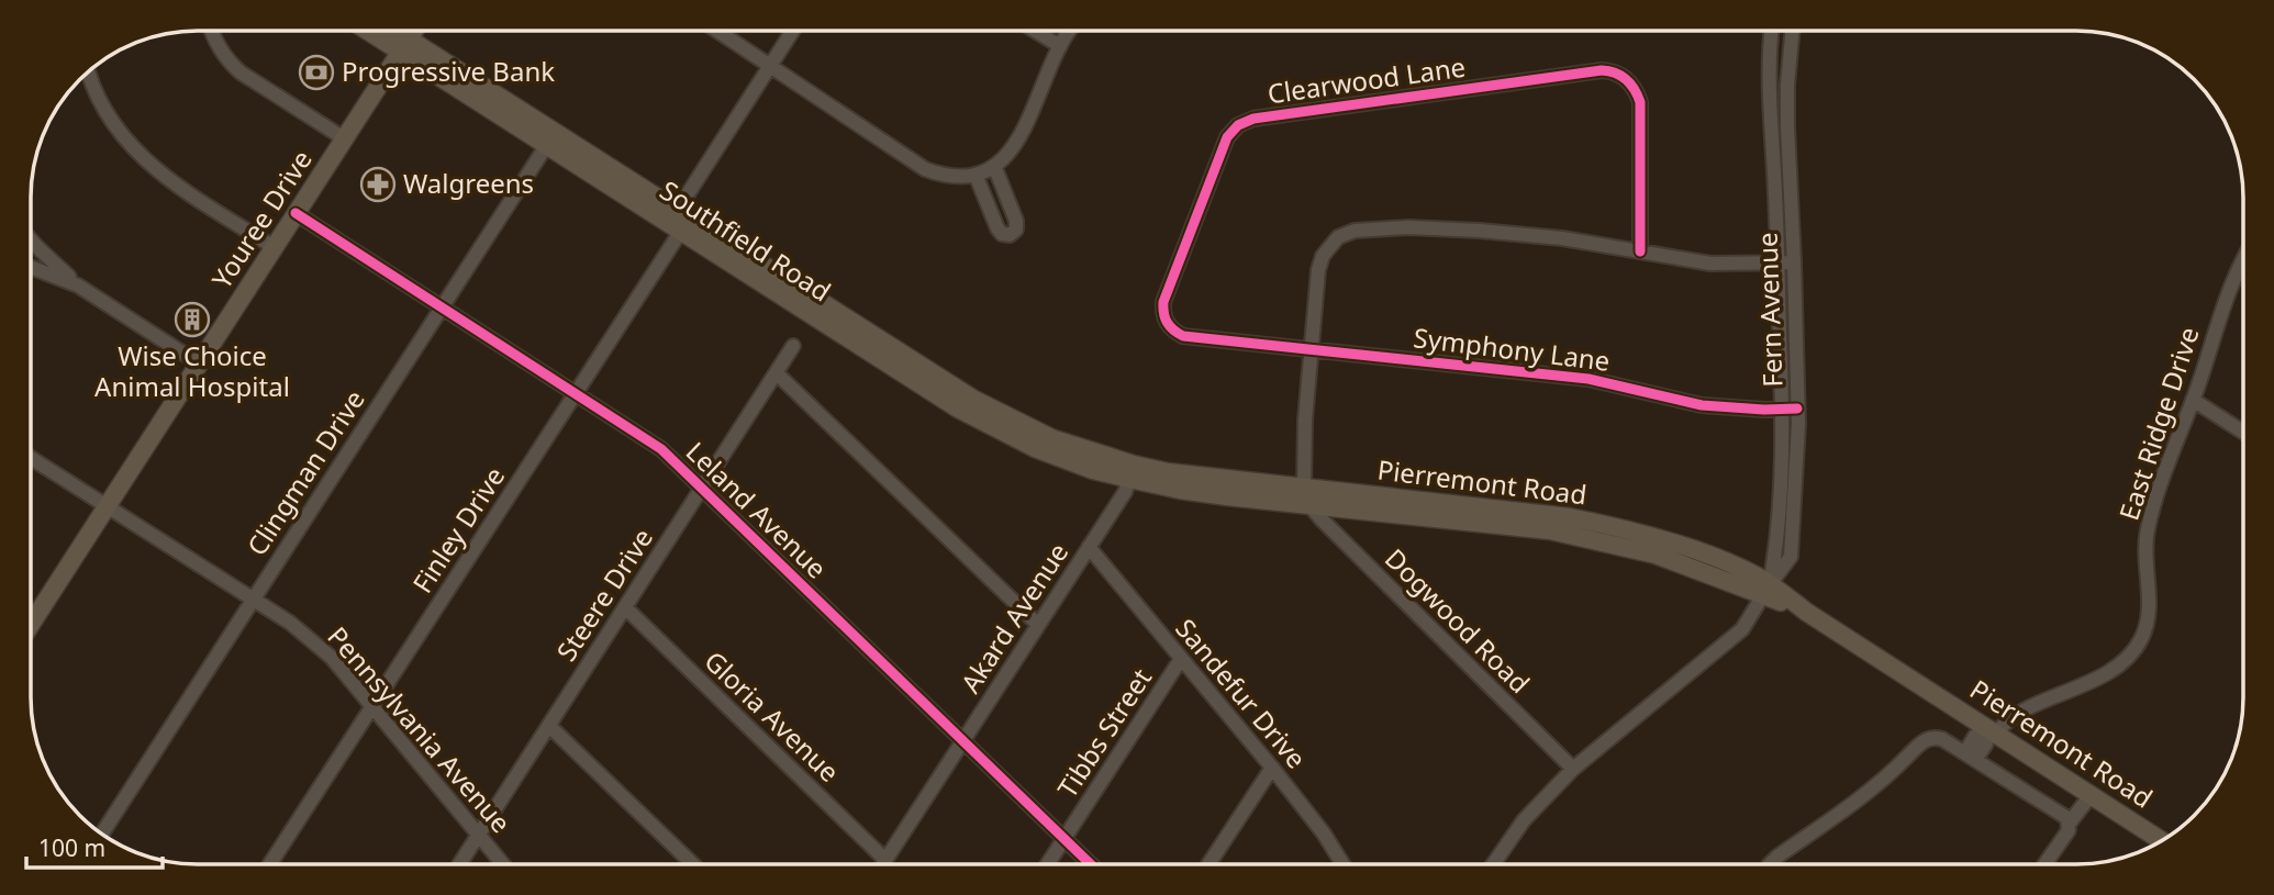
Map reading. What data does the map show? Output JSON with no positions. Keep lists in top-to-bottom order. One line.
{"streets":{"main road":["Youree Drive","Southfield Road","Pierremont Road"],"street":["Clearwood Lane","Fern Avenue","Symphony Lane","East Ridge Drive","Clingman Drive","Leland Avenue","Finley Drive","Steere Drive","Akard Avenue","Dogwood Road","Sandefur Drive","Gloria Avenue","Pennsylvania Avenue","Tibbs Street"]},"crossings":[["Clearwood Lane","Symphony Lane"],["Youree Drive","Southfield Road"],["Youree Drive","Leland Avenue"],["Youree Drive","Pennsylvania Avenue"],["Southfield Road","Clingman Drive"],["Southfield Road","Pierremont Road"],["Southfield Road","Finley Drive"],["Southfield Road","Akard Avenue"],["Fern Avenue","Symphony Lane"],["Fern Avenue","Pierremont Road"],["Fern Avenue","Dogwood Road"],["East Ridge Drive","Pierremont Road"],["Clingman Drive","Leland Avenue"],["Clingman Drive","Pennsylvania Avenue"],["Pierremont Road","Akard Avenue"],["Pierremont Road","Dogwood Road"],["Leland Avenue","Finley Drive"],["Leland Avenue","Steere Drive"],["Leland Avenue","Akard Avenue"],["Leland Avenue","Tibbs Street"],["Finley Drive","Pennsylvania Avenue"],["Steere Drive","Gloria Avenue"],["Steere Drive","Pennsylvania Avenue"],["Akard Avenue","Sandefur Drive"],["Sandefur Drive","Tibbs Street"]],"places":{"bank":["Progressive Bank"],"pharmacy":["Walgreens"],"building":["Wise Choice Animal Hospital"]},"scale_bar":"100 m"}
